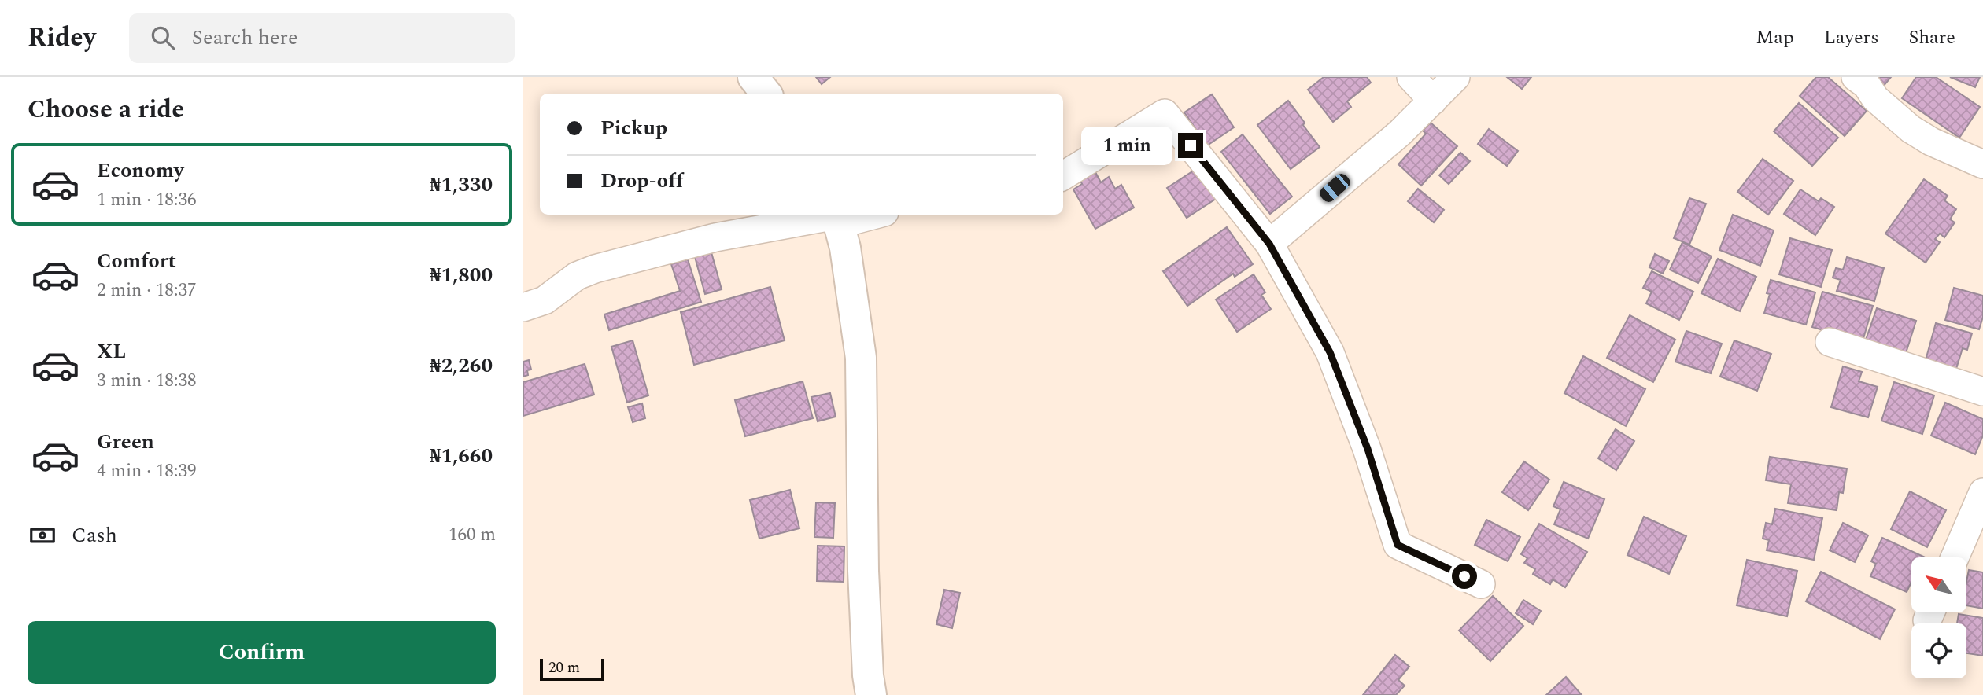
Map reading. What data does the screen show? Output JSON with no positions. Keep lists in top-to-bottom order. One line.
{"scale_bar":"20 m","north":"top left","page":{"header":"Ridey","search":"Search here","nav":["Map","Layers","Share"],"heading":"Choose a ride","banner":["Pickup","Drop-off"],"bubble":"1 min","list":[{"name":"Economy","note":"1 min · 18:36","value":"₦1,330"},{"name":"Comfort","note":"2 min · 18:37","value":"₦1,800"},{"name":"XL","note":"3 min · 18:38","value":"₦2,260"},{"name":"Green","note":"4 min · 18:39","value":"₦1,660"}],"pay":["Cash","160 m"],"buttons":"Confirm","scale":"20 m"}}
